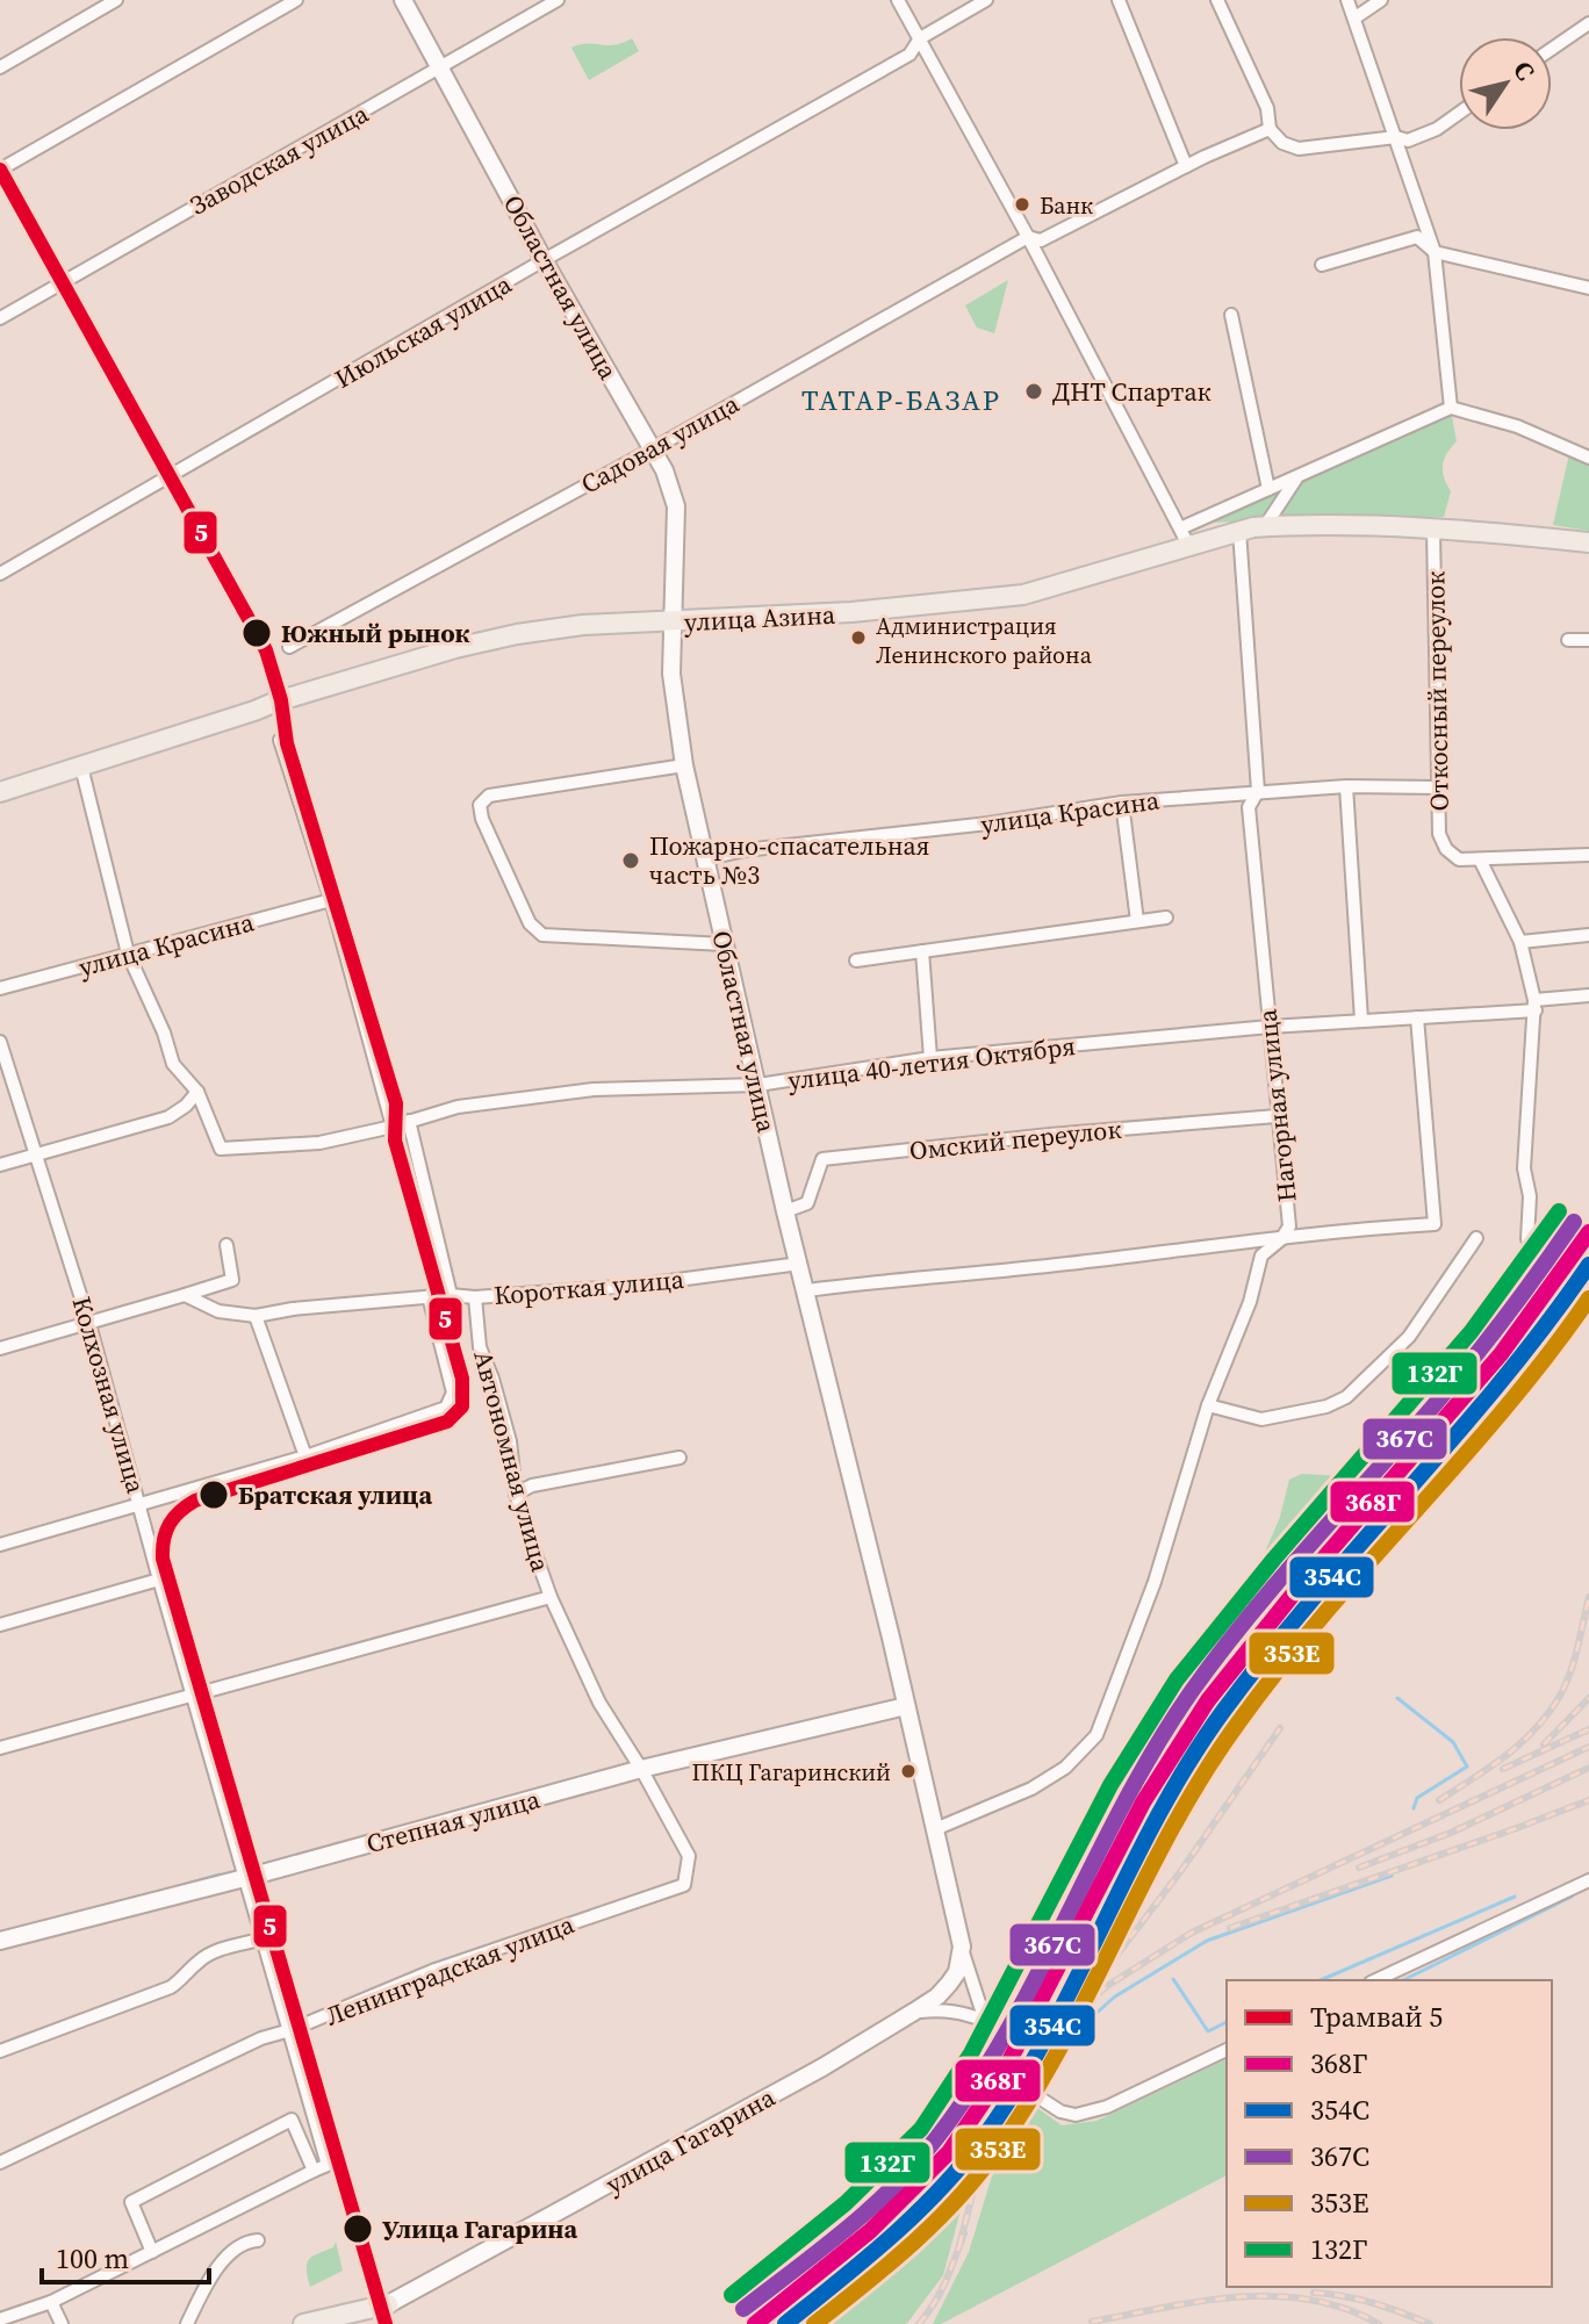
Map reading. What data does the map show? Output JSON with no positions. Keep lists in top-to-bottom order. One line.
{"streets":{"main road":["Областная улица","улица Азина","Степная улица","улица Гагарина"],"street":["Заводская улица","Июльская улица","Садовая улица","Откосный переулок","улица Красина","улица 40-летия Октября","Нагорная улица","Омский переулок","Короткая улица","Колхозная улица","Автономная улица","Ленинградская улица"]},"crossings":[["Заводская улица","Областная улица"],["Областная улица","Июльская улица"],["Областная улица","Садовая улица"],["Областная улица","улица Азина"],["Областная улица","улица Красина"],["Областная улица","улица 40-летия Октября"],["Областная улица","Нагорная улица"],["Областная улица","Омский переулок"],["Областная улица","Короткая улица"],["Областная улица","Степная улица"],["Областная улица","улица Гагарина"],["улица Азина","Откосный переулок"],["улица Азина","Нагорная улица"],["Откосный переулок","улица Красина"],["улица Красина","Нагорная улица"],["улица 40-летия Октября","Нагорная улица"],["Нагорная улица","Омский переулок"],["Короткая улица","Автономная улица"],["Колхозная улица","Степная улица"],["Колхозная улица","Ленинградская улица"],["Автономная улица","Степная улица"],["Автономная улица","Ленинградская улица"],["Степная улица","Ленинградская улица"]],"districts":["ТАТАР-БАЗАР"],"places":["Банк","ДНТ Спартак","Южный рынок","Администрация Ленинского района","Пожарно-спасательная часть №3","Братская улица","ПКЦ Гагаринский","Улица Гагарина"],"lines":["tram line 5","transit line 132Г","transit line 367С","transit line 368Г","transit line 354С","transit line 353Е"],"legend":["Трамвай 5","368Г","354С","367С","353Е","132Г"],"scale_bar":"100 m","north":"top right"}
